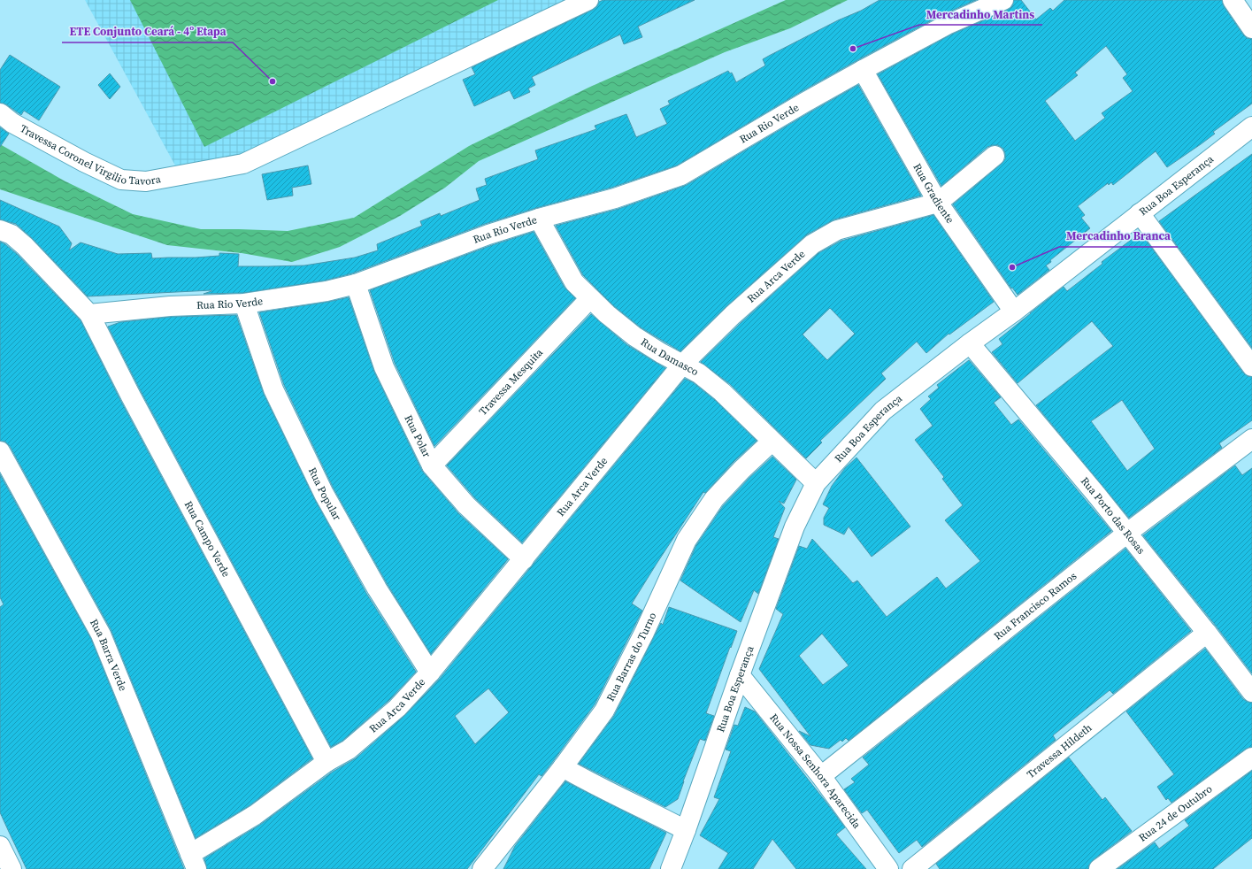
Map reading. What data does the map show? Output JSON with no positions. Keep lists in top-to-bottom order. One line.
{"streets":{"street":["Rua Rio Verde","Travessa Coronel Virgilio Tavora","Rua Boa Esperança","Rua Gradiente","Rua Arca Verde","Rua Damasco","Travessa Mesquita","Rua Polar","Rua Popular","Rua Porto das Rosas","Rua Campo Verde","Rua Francisco Ramos","Rua Barra Verde","Rua Barras do Turno","Travessa Hildeth","Rua Nossa Senhora Aparecida","Rua 24 de Outubro"]},"crossings":[["Rua Rio Verde","Rua Gradiente"],["Rua Rio Verde","Rua Damasco"],["Rua Rio Verde","Rua Polar"],["Rua Rio Verde","Rua Popular"],["Rua Rio Verde","Rua Campo Verde"],["Rua Boa Esperança","Rua Gradiente"],["Rua Boa Esperança","Rua Damasco"],["Rua Boa Esperança","Rua Porto das Rosas"],["Rua Boa Esperança","Rua Nossa Senhora Aparecida"],["Rua Gradiente","Rua Arca Verde"],["Rua Arca Verde","Rua Damasco"],["Rua Arca Verde","Rua Polar"],["Rua Arca Verde","Rua Popular"],["Rua Arca Verde","Rua Campo Verde"],["Rua Arca Verde","Rua Barra Verde"],["Rua Damasco","Travessa Mesquita"],["Rua Damasco","Rua Barras do Turno"],["Travessa Mesquita","Rua Polar"],["Rua Porto das Rosas","Rua Francisco Ramos"],["Rua Porto das Rosas","Travessa Hildeth"],["Rua Francisco Ramos","Rua Nossa Senhora Aparecida"]],"places":["Mercadinho Martins","ETE Conjunto Ceará - 4º Etapa","Mercadinho Branca"]}
